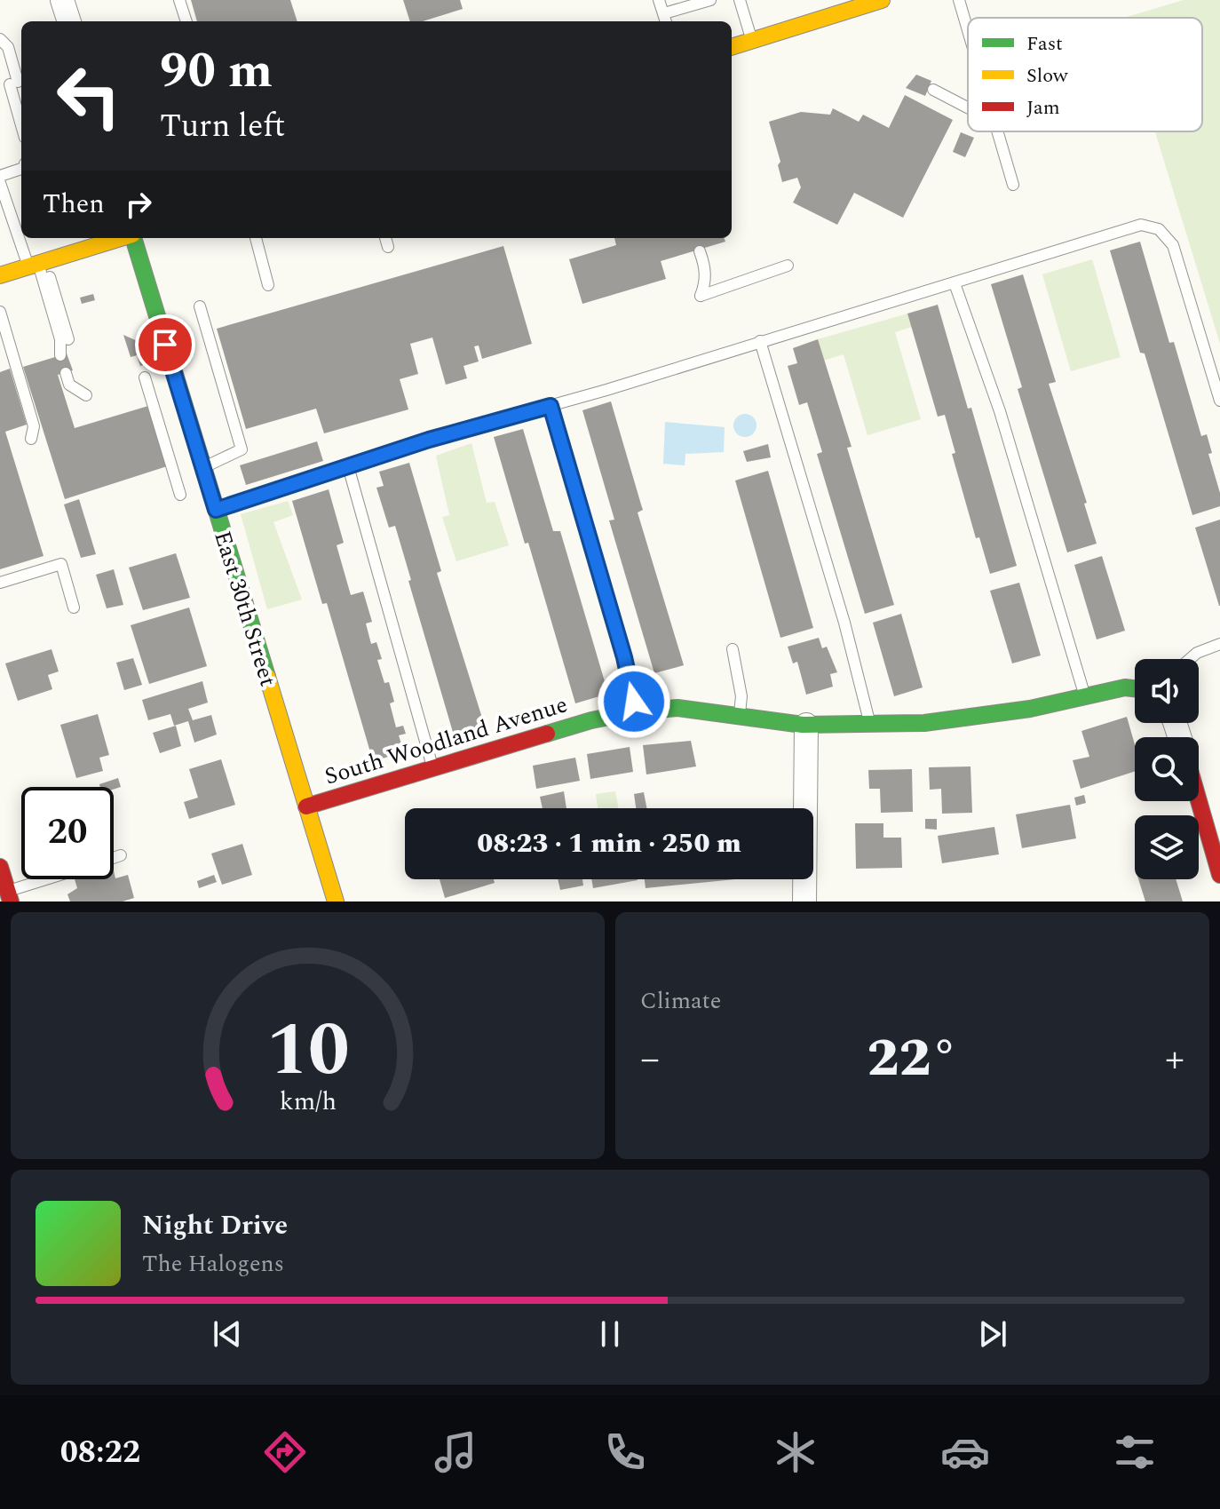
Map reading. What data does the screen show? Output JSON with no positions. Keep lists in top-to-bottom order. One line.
{"streets":{"street":["East 30th Street","South Woodland Avenue"]},"crossings":[["East 30th Street","South Woodland Avenue"]],"legend":["Fast","Slow","Jam"],"page":{"turn":["90 m","Turn left"],"then":"Then","limit":"20","trip":"08:23 · 1 min · 250 m","tile":"Climate","heat":["−","22°","+"],"song":["Night Drive","The Halogens"],"tabs":"08:22","gauge":["10","km/h"]}}
